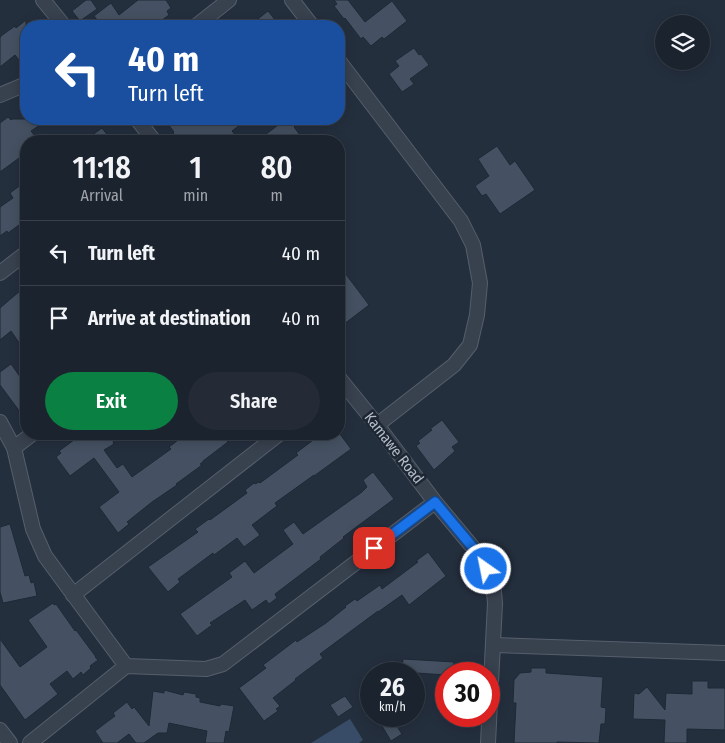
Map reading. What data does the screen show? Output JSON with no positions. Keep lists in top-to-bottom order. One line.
{"streets":{"street":["Kamawe Road"]},"page":{"turn":["40 m","Turn left"],"eta":["11:18","Arrival","1","min","80","m"],"list":[{"name":"Turn left","value":"40 m"},{"name":"Arrive at destination","value":"40 m"}],"buttons":["Exit","Share"],"speed":"26 km/h","limit":"30"}}
